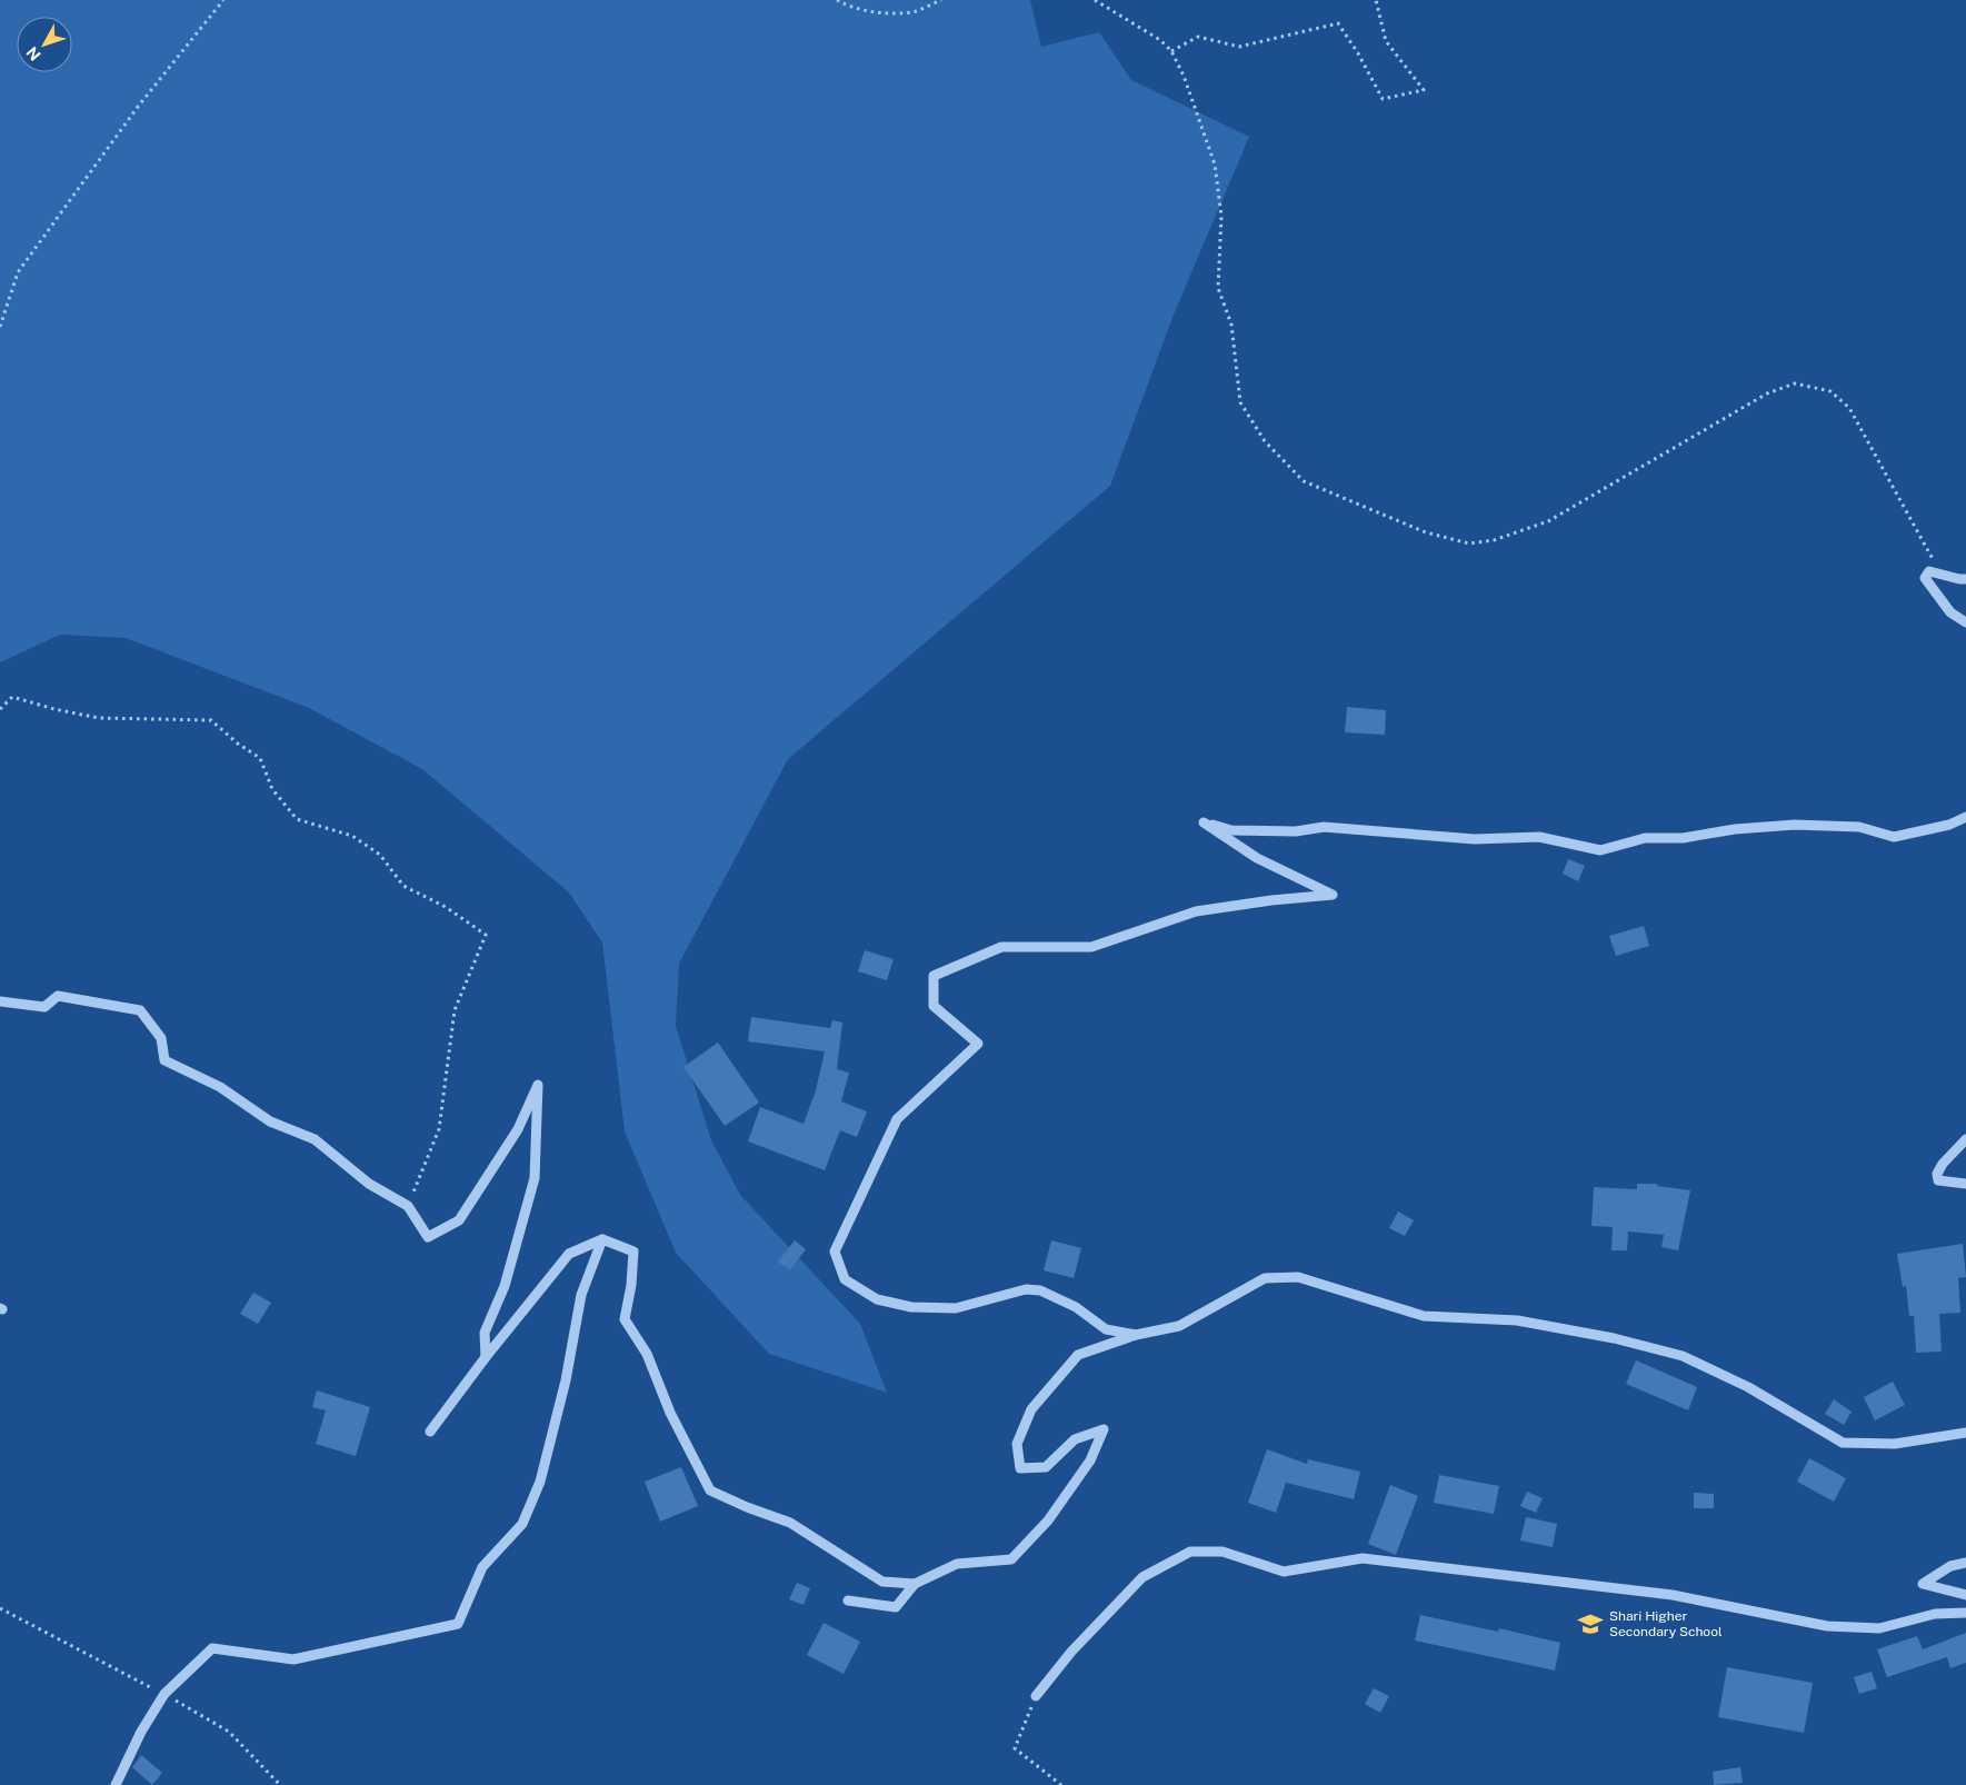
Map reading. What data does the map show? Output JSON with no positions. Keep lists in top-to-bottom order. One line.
{"places":{"school or university":["Shari Higher Secondary School"]},"north":"bottom left"}
